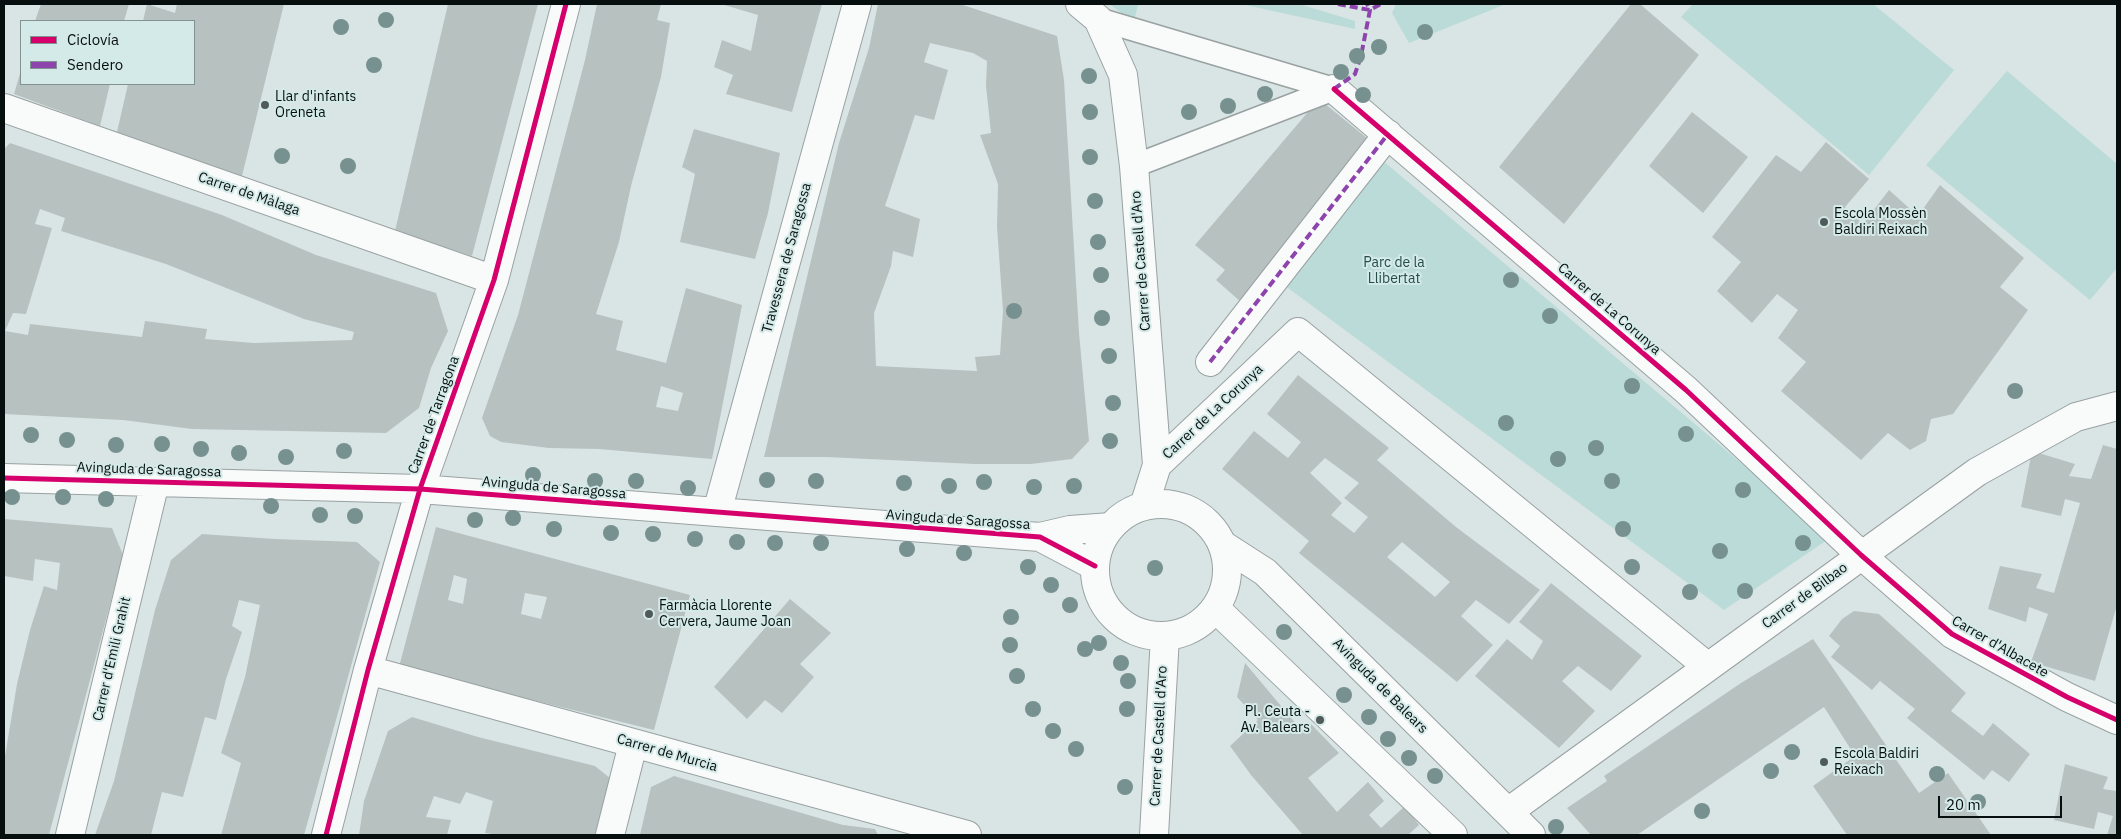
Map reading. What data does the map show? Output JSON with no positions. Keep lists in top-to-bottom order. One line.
{"streets":{"street":["Carrer de Màlaga","Travessera de Saragossa","Carrer de Castell d'Aro","Carrer de La Corunya","Carrer de Tarragona","Avinguda de Saragossa","Carrer de Bilbao","Carrer d'Albacete","Carrer d'Emili Grahit","Avinguda de Balears","Carrer de Murcia"]},"crossings":[["Carrer de Màlaga","Carrer de Tarragona"],["Travessera de Saragossa","Avinguda de Saragossa"],["Carrer de Castell d'Aro","Carrer de La Corunya"],["Carrer de Castell d'Aro","Avinguda de Saragossa"],["Carrer de Castell d'Aro","Avinguda de Balears"],["Carrer de La Corunya","Carrer de Bilbao"],["Carrer de La Corunya","Carrer d'Albacete"],["Carrer de Tarragona","Avinguda de Saragossa"],["Carrer de Tarragona","Carrer de Murcia"],["Avinguda de Saragossa","Carrer d'Emili Grahit"],["Avinguda de Saragossa","Avinguda de Balears"],["Carrer de Bilbao","Carrer d'Albacete"],["Carrer de Bilbao","Avinguda de Balears"]],"parks":["Parc de la Llibertat"],"places":["Llar d'infants Oreneta","Escola Mossèn Baldiri Reixach","Farmàcia Llorente Cervera, Jaume Joan","Pl. Ceuta - Av. Balears","Escola Baldiri Reixach"],"legend":["Ciclovía","Sendero"],"scale_bar":"20 m"}
